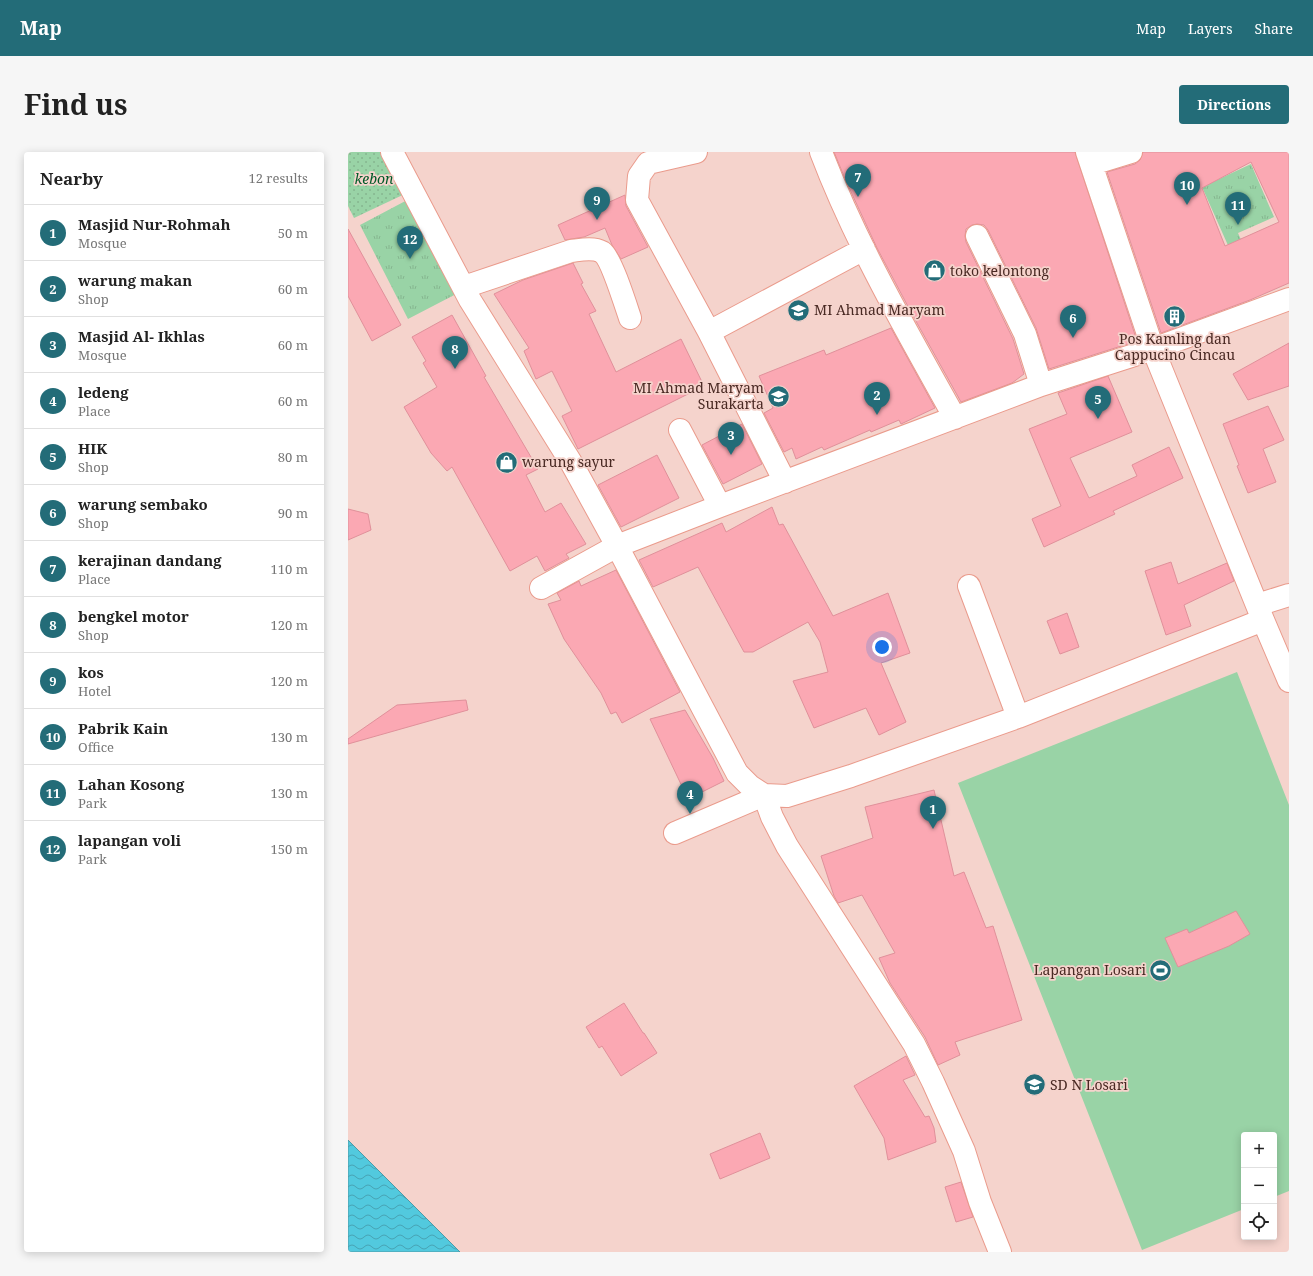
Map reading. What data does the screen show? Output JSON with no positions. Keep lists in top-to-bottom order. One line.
{"parks":["kebon"],"places":{"shop":["toko kelontong","warung sayur"],"school or university":["MI Ahmad Maryam","MI Ahmad Maryam Surakarta","SD N Losari"],"building":["Pos Kamling dan Cappucino Cincau"],"sports":["Lapangan Losari"]},"page":{"header":"Map","nav":["Map","Layers","Share"],"title":"Find us","buttons":"Directions","heading":["Nearby","12 results"],"pins":["7","10","9","11","12","6","8","2","5","3","4","1"],"list":[{"mark":"1","name":"Masjid Nur-Rohmah","note":"Mosque","value":"50 m"},{"mark":"2","name":"warung makan","note":"Shop","value":"60 m"},{"mark":"3","name":"Masjid Al- Ikhlas","note":"Mosque","value":"60 m"},{"mark":"4","name":"ledeng","note":"Place","value":"60 m"},{"mark":"5","name":"HIK","note":"Shop","value":"80 m"},{"mark":"6","name":"warung sembako","note":"Shop","value":"90 m"},{"mark":"7","name":"kerajinan dandang","note":"Place","value":"110 m"},{"mark":"8","name":"bengkel motor","note":"Shop","value":"120 m"},{"mark":"9","name":"kos","note":"Hotel","value":"120 m"},{"mark":"10","name":"Pabrik Kain","note":"Office","value":"130 m"},{"mark":"11","name":"Lahan Kosong","note":"Park","value":"130 m"},{"mark":"12","name":"lapangan voli","note":"Park","value":"150 m"}],"map_buttons":["+","−"]}}
